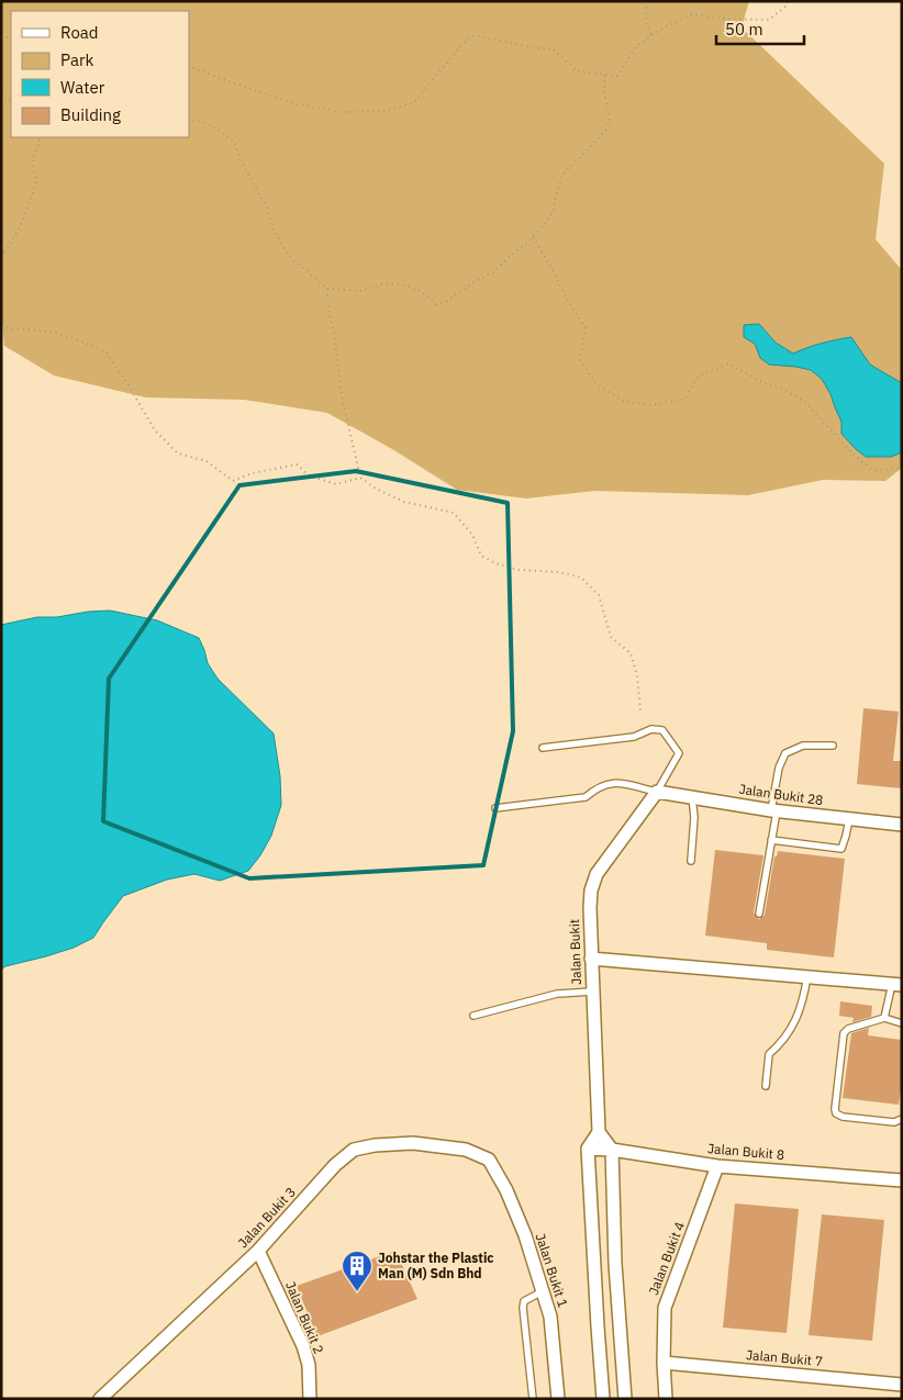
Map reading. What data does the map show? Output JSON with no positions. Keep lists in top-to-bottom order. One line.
{"streets":{"street":["Jalan Bukit 28","Jalan Bukit","Jalan Bukit 8","Jalan Bukit 3","Jalan Bukit 4","Jalan Bukit 1","Jalan Bukit 2","Jalan Bukit 7"]},"crossings":[["Jalan Bukit 28","Jalan Bukit"],["Jalan Bukit 8","Jalan Bukit 4"],["Jalan Bukit 3","Jalan Bukit 1"],["Jalan Bukit 3","Jalan Bukit 2"],["Jalan Bukit 4","Jalan Bukit 7"]],"places":{"building":["Johstar the Plastic Man (M) Sdn Bhd"]},"legend":["Road","Park","Water","Building"],"scale_bar":"50 m"}
